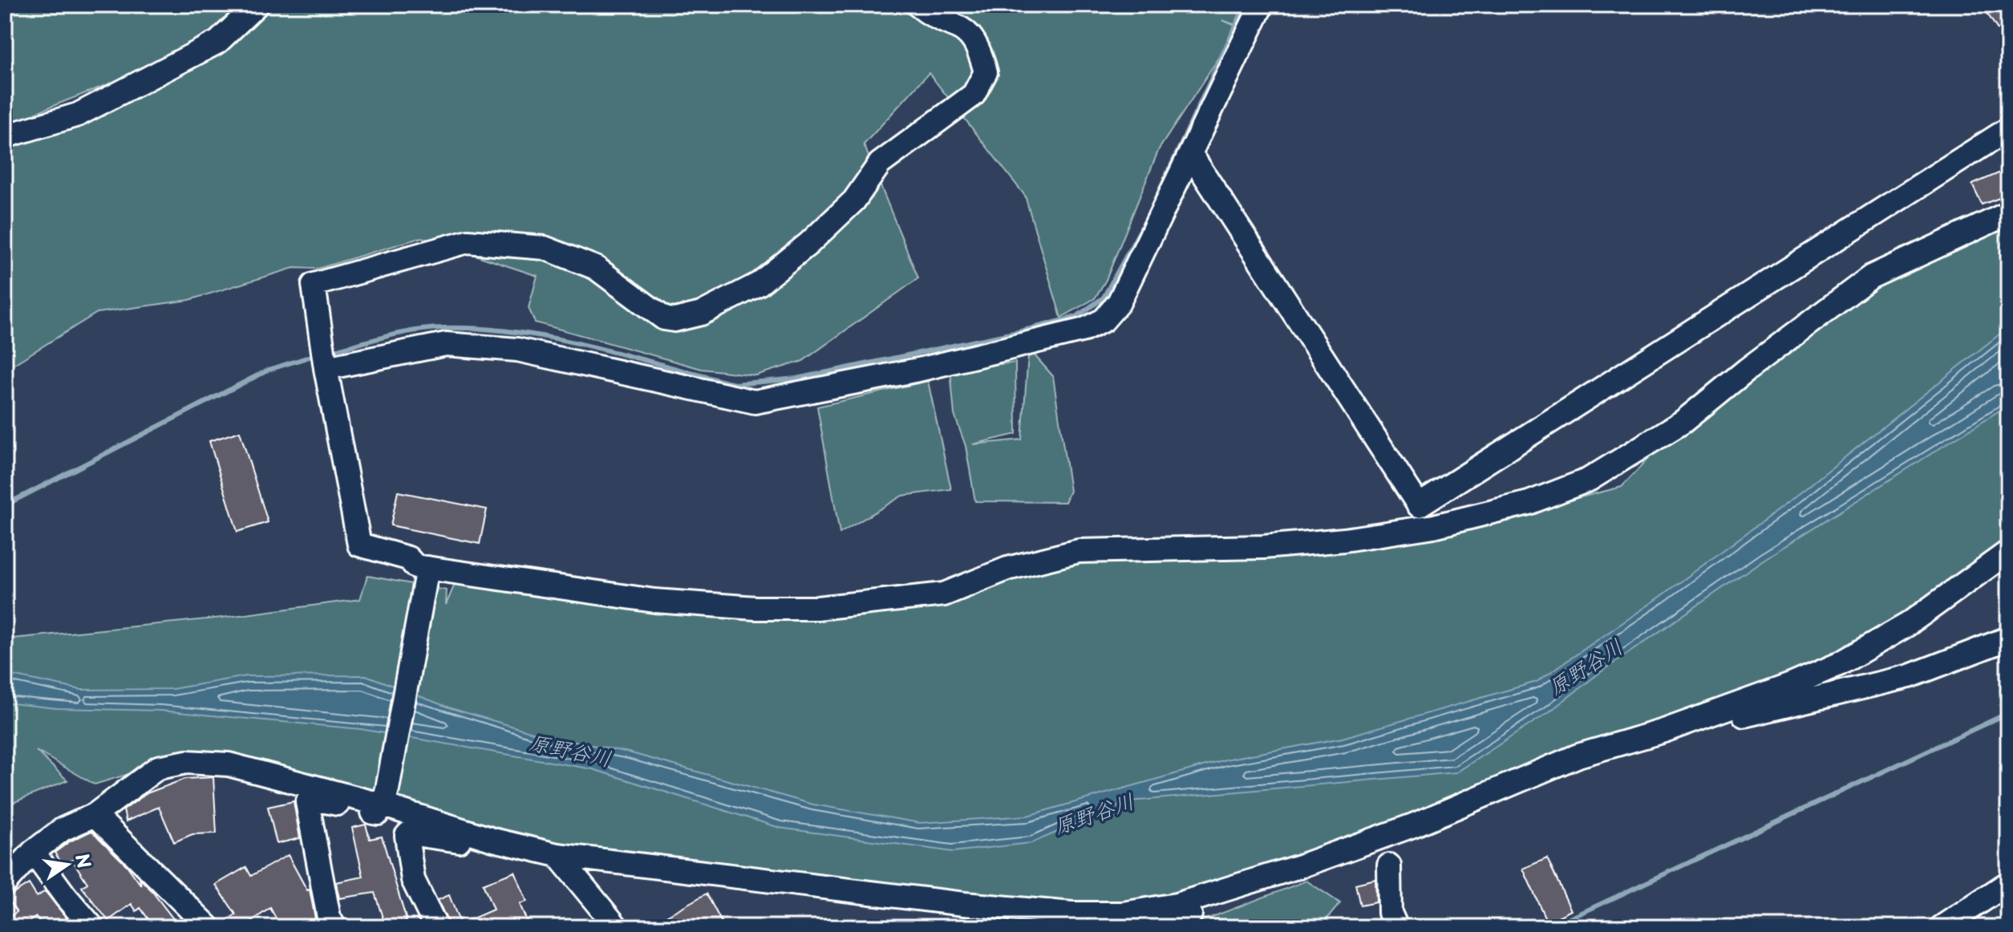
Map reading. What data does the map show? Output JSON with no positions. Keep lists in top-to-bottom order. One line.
{"water":["原野谷川"],"north":"right"}
